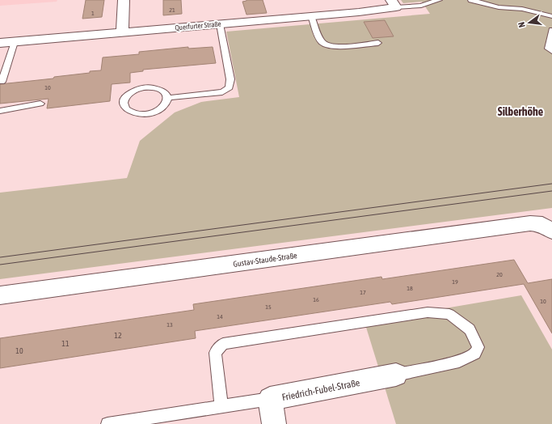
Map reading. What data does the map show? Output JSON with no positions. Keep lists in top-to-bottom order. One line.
{"streets":{"street":["Querfurter Straße","Gustav-Staude-Straße","Friedrich-Fubel-Straße"]},"districts":["Silberhöhe"],"house_numbers":["21","1","10","20","19","18","17","16","10","15","14","13","12","11","10"],"north":"left"}
